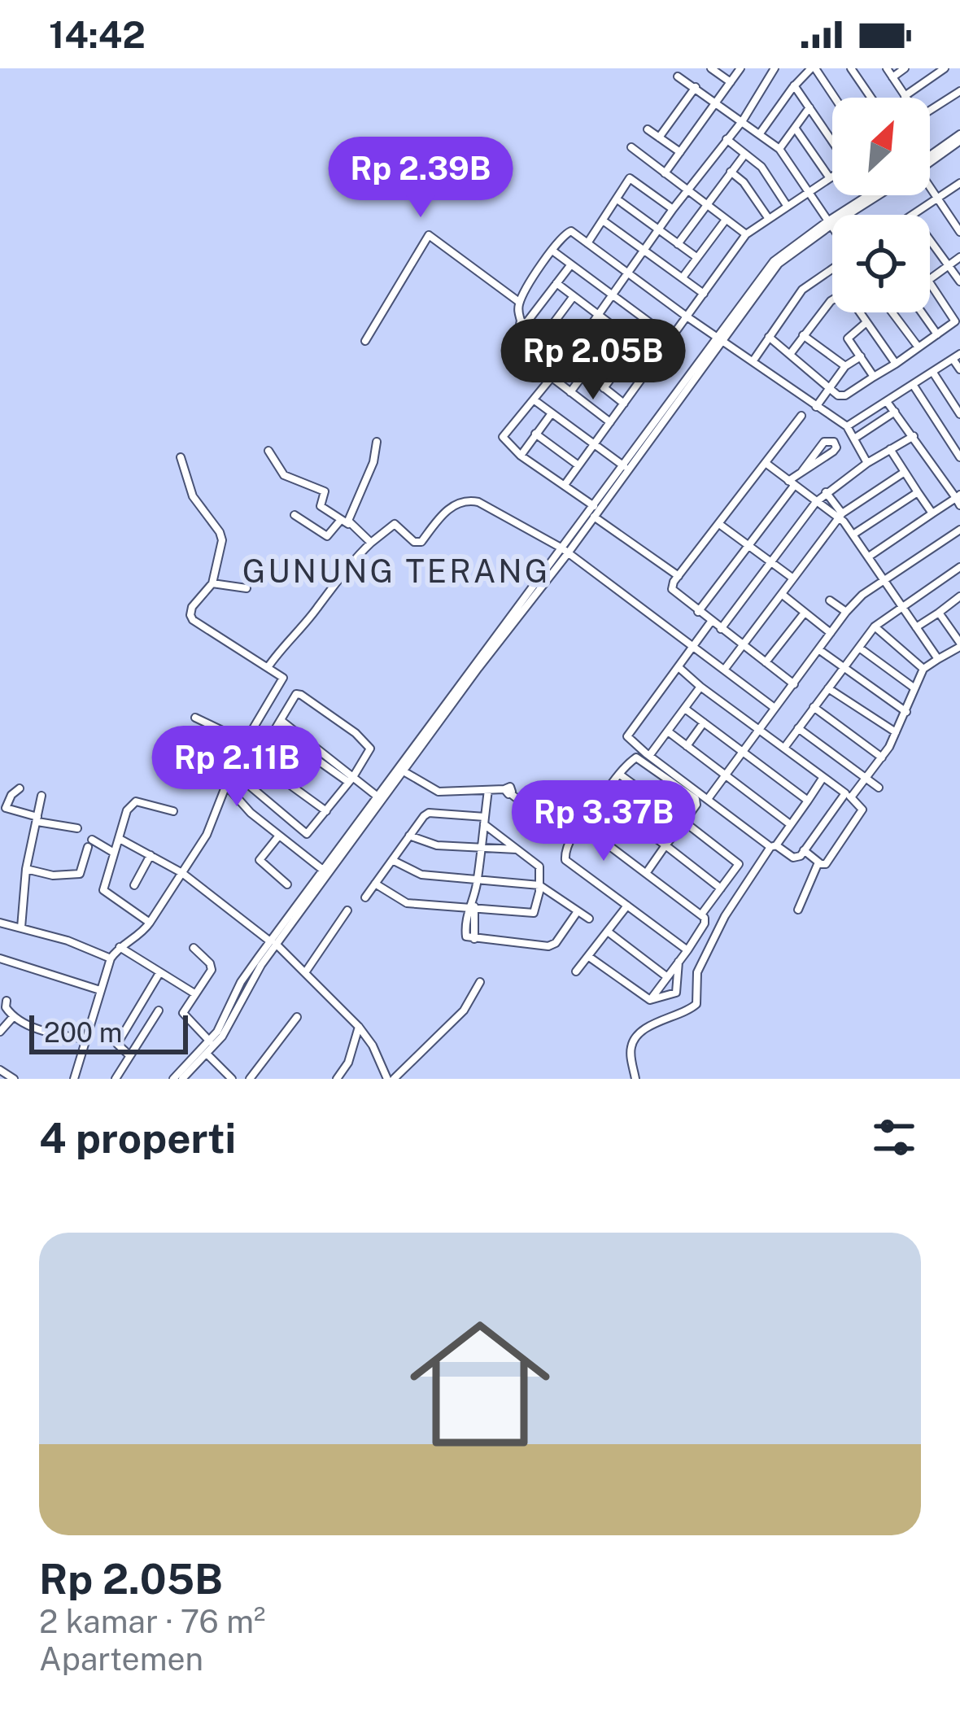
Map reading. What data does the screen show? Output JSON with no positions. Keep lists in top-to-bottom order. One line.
{"districts":["GUNUNG TERANG"],"scale_bar":"200 m","north":"top right","page":{"status":"14:42","price":["Rp 2.39B","Rp 2.05B","Rp 2.11B","Rp 3.37B"],"scale":"200 m","heading":"4 properti","list":[{"name":"Rp 2.05B","note":"2 kamar · 76 m² · Apartemen"}]}}
